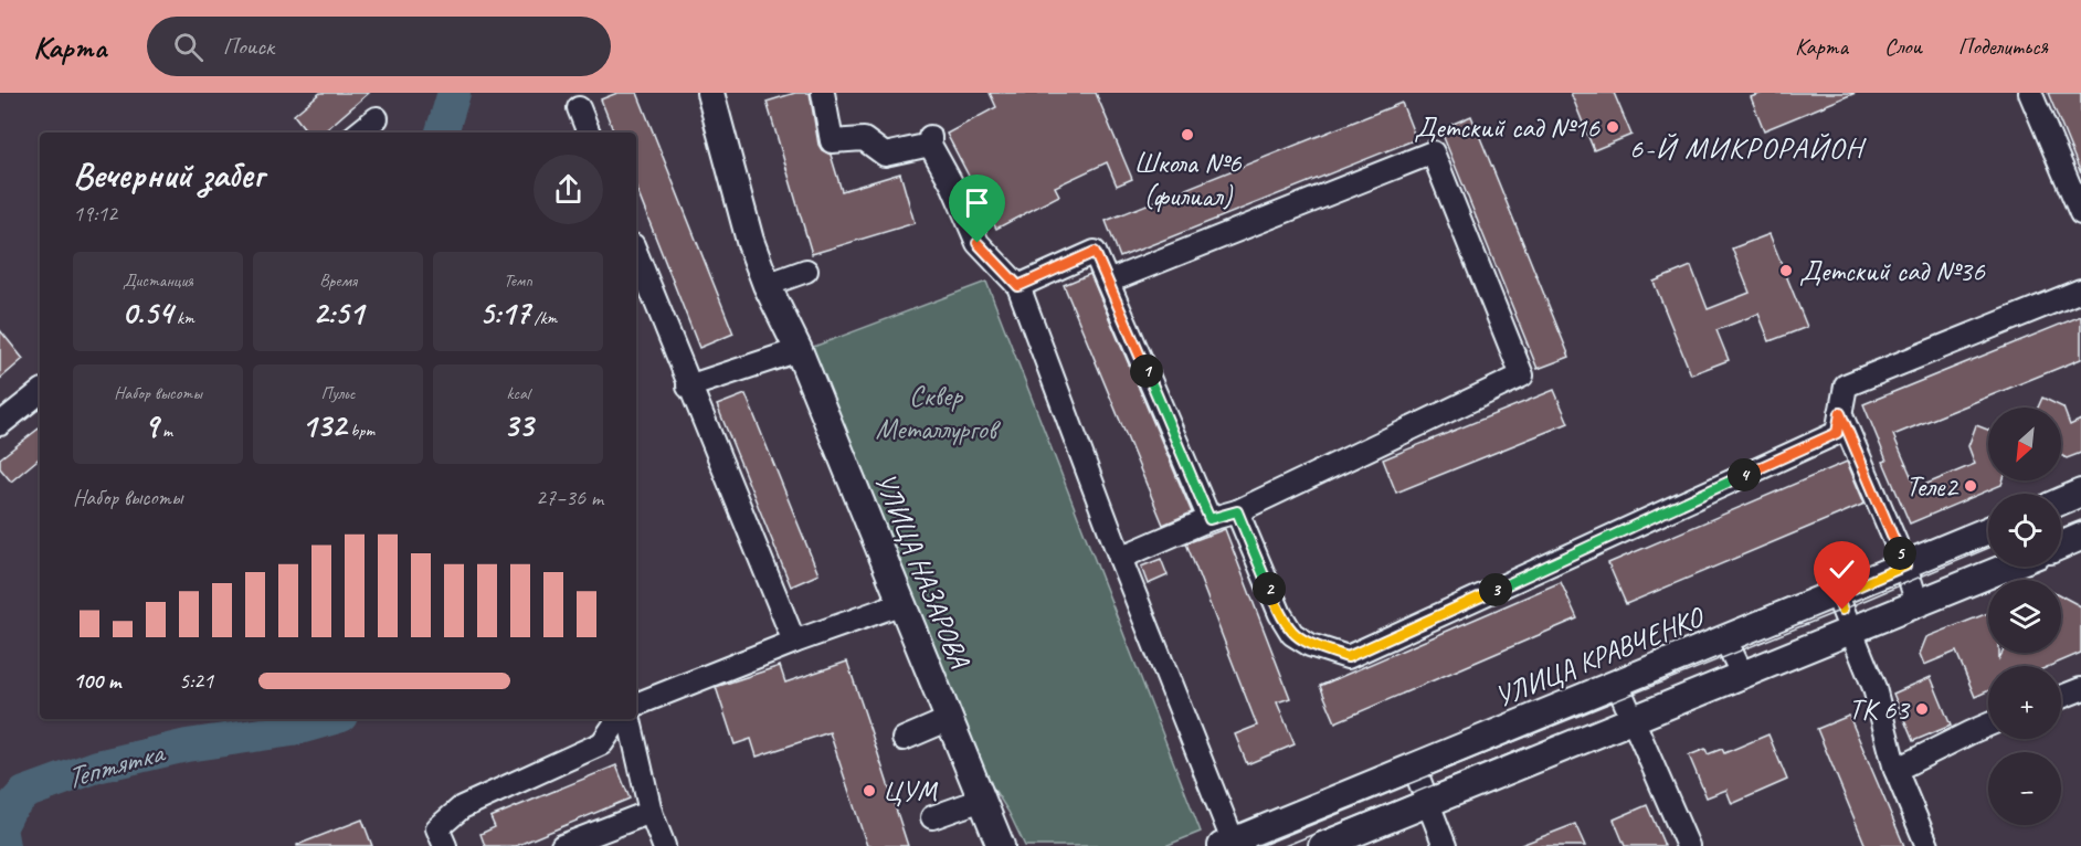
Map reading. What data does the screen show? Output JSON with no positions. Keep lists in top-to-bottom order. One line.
{"streets":{"main road":["УЛИЦА НАЗАРОВА","УЛИЦА КРАВЧЕНКО"]},"districts":["6-Й МИКРОРАЙОН"],"water":["Тептятка"],"parks":["Сквер Металлургов"],"places":["Детский сад №16","Школа №6 (филиал)","Детский сад №36","Теле2","ТК 63","ЦУМ"],"north":"bottom left","page":{"header":"Карта","search":"Поиск","nav":["Карта","Слои","Поделиться"],"heading":["Вечерний забег","19:12"],"stats":[["Дистанция","0.54 km"],["Время","2:51"],["Темп","5:17 /km"],["Набор высоты","9 m"],["Пульс","132 bpm"],["kcal","33"]],"pins":["1","4","5","2","3"],"map_buttons":["+","−"],"chart":["Набор высоты","27–36 m"],"list":[{"name":"100 m","note":"5:21"}]}}
